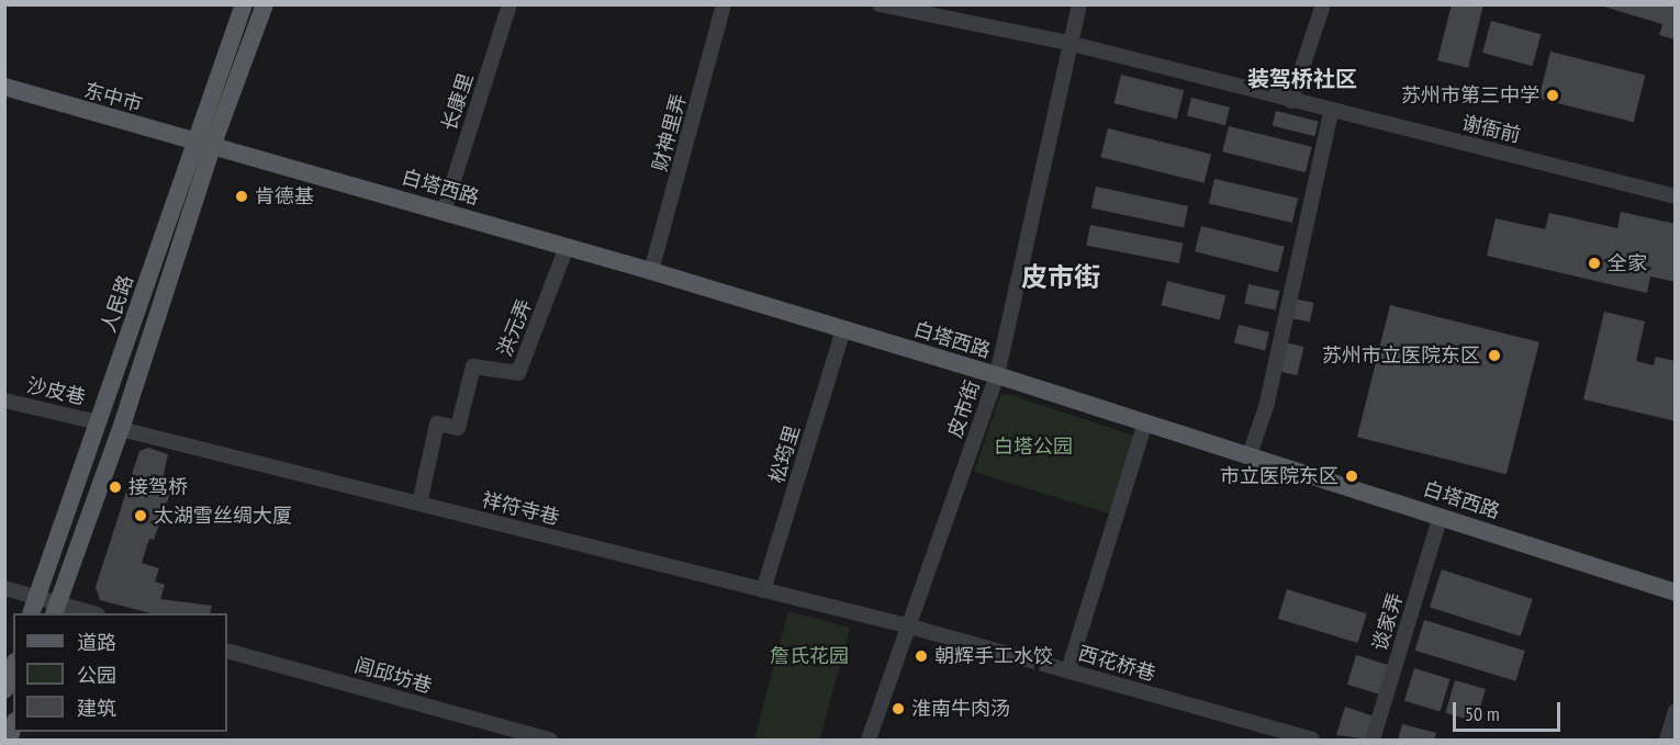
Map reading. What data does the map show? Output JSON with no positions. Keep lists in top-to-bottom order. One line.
{"streets":{"main road":["东中市","白塔西路","人民路"],"street":["长康里","谢衙前","财神里弄","洪元弄","沙皮巷","皮市街","松筠里","祥符寺巷","谈家弄","西花桥巷","闾邱坊巷"]},"crossings":[["东中市","白塔西路"],["东中市","人民路"],["长康里","白塔西路"],["谢衙前","皮市街"],["财神里弄","白塔西路"],["白塔西路","人民路"],["白塔西路","洪元弄"],["白塔西路","皮市街"],["白塔西路","松筠里"],["白塔西路","谈家弄"],["人民路","沙皮巷"],["人民路","祥符寺巷"],["洪元弄","祥符寺巷"],["皮市街","祥符寺巷"],["皮市街","西花桥巷"],["松筠里","祥符寺巷"],["祥符寺巷","西花桥巷"]],"districts":["装驾桥社区","皮市街"],"parks":["白塔公园","詹氏花园"],"places":["苏州市第三中学","肯德基","全家","苏州市立医院东区","市立医院东区","接驾桥","太湖雪丝绸大厦","朝辉手工水饺","淮南牛肉汤"],"legend":["道路","公园","建筑"],"scale_bar":"50 m"}
